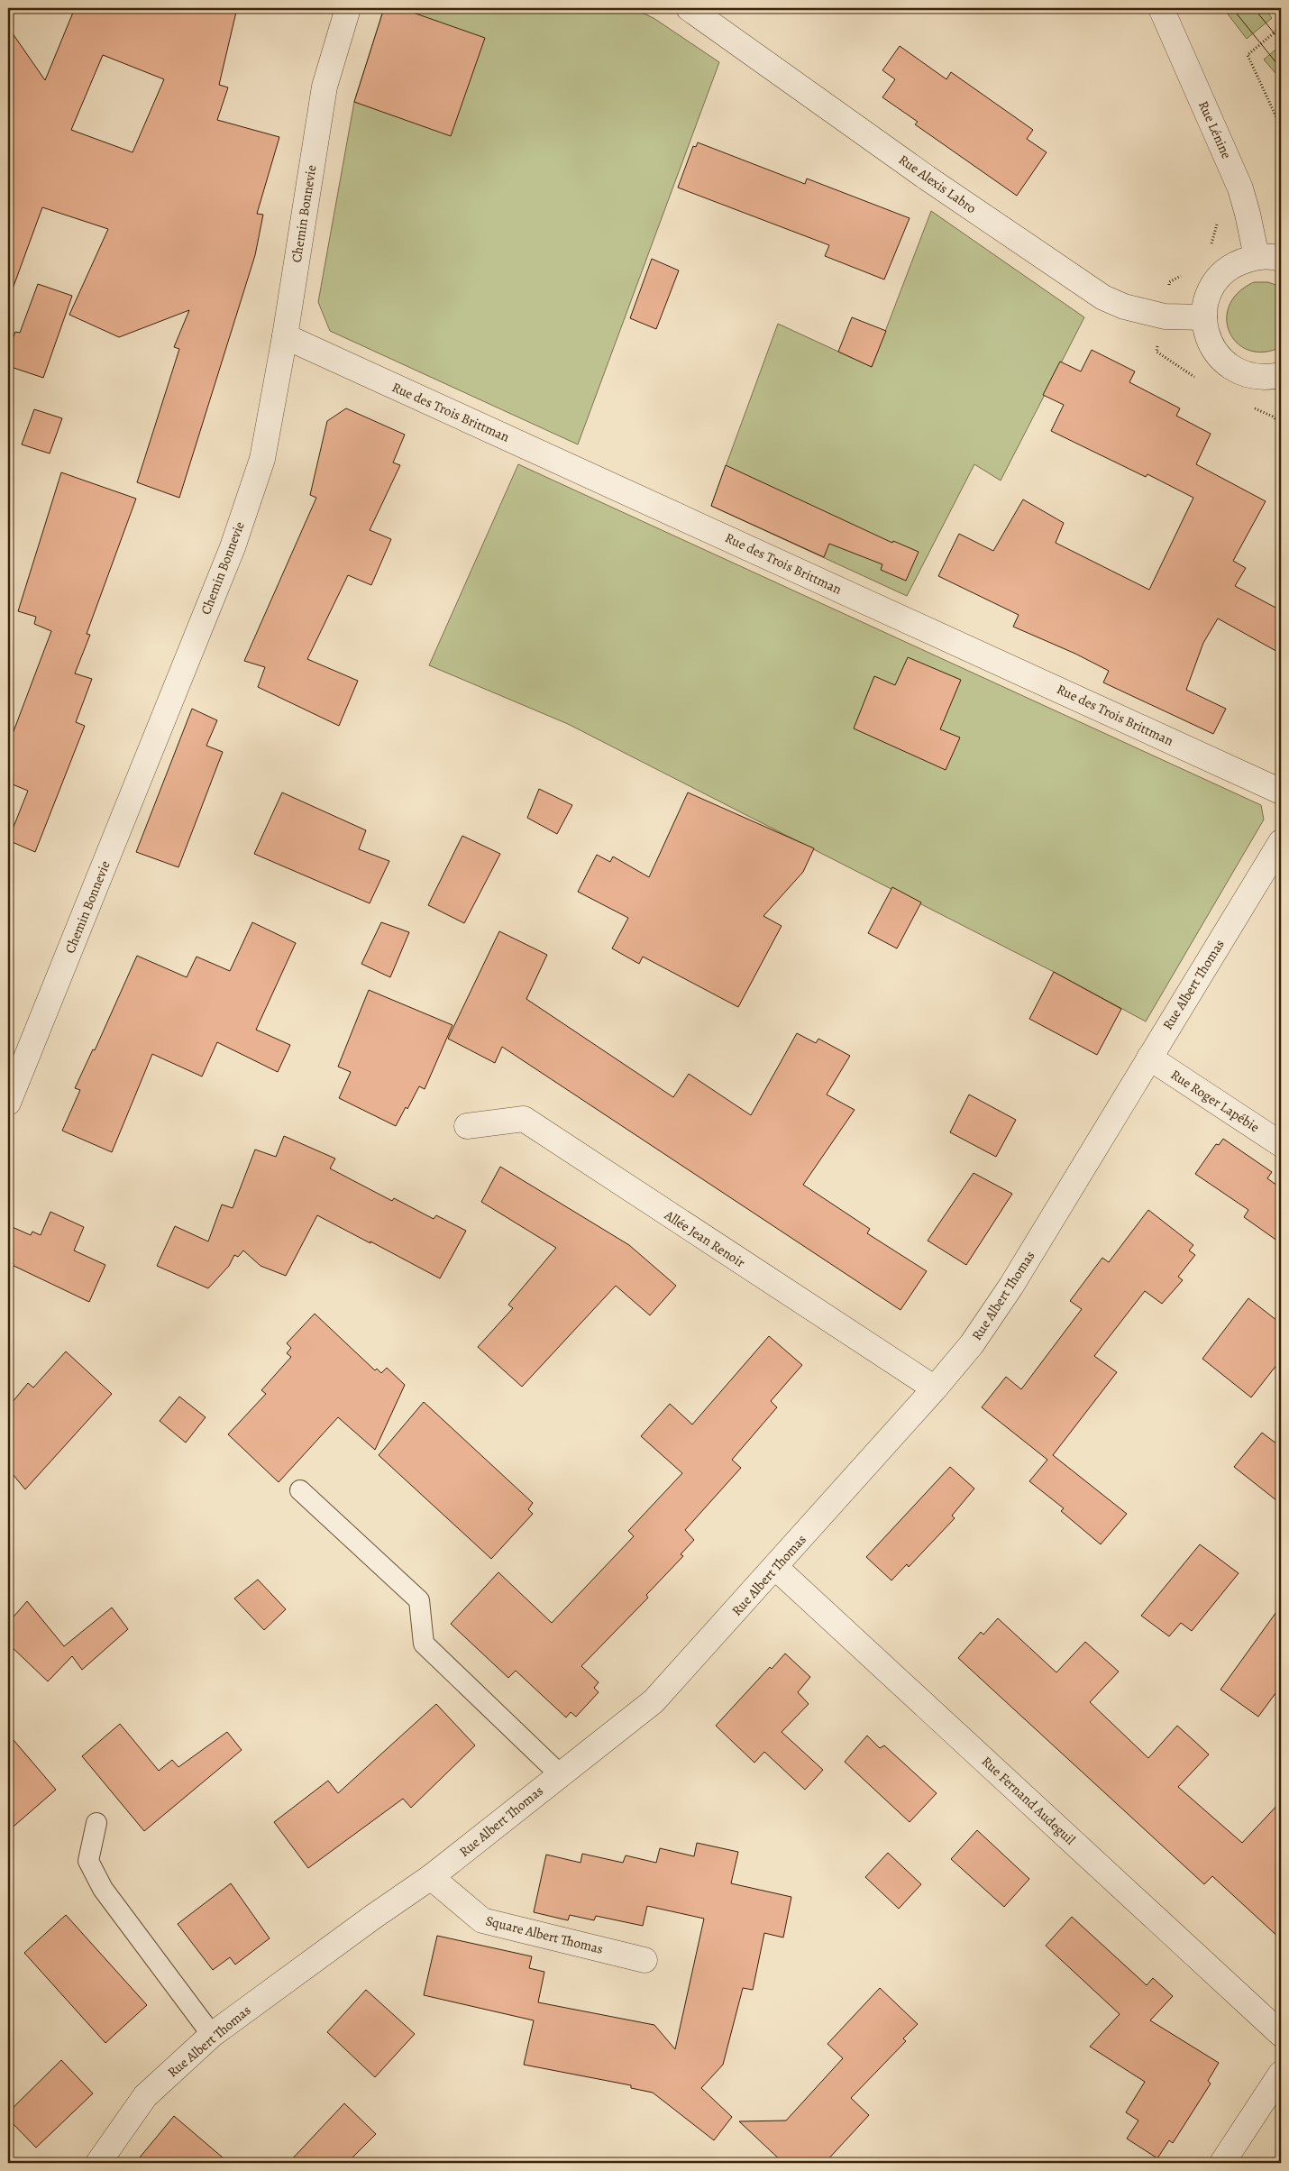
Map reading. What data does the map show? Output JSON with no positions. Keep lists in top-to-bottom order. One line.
{"streets":{"street":["Rue Lénine","Rue Alexis Labro","Chemin Bonnevie","Rue des Trois Brittman","Rue Albert Thomas","Rue Roger Lapébie","Allée Jean Renoir","Rue Fernand Audeguil","Square Albert Thomas"]},"crossings":[["Chemin Bonnevie","Rue des Trois Brittman"],["Rue Albert Thomas","Rue Roger Lapébie"],["Rue Albert Thomas","Allée Jean Renoir"],["Rue Albert Thomas","Rue Fernand Audeguil"],["Rue Albert Thomas","Square Albert Thomas"]]}
